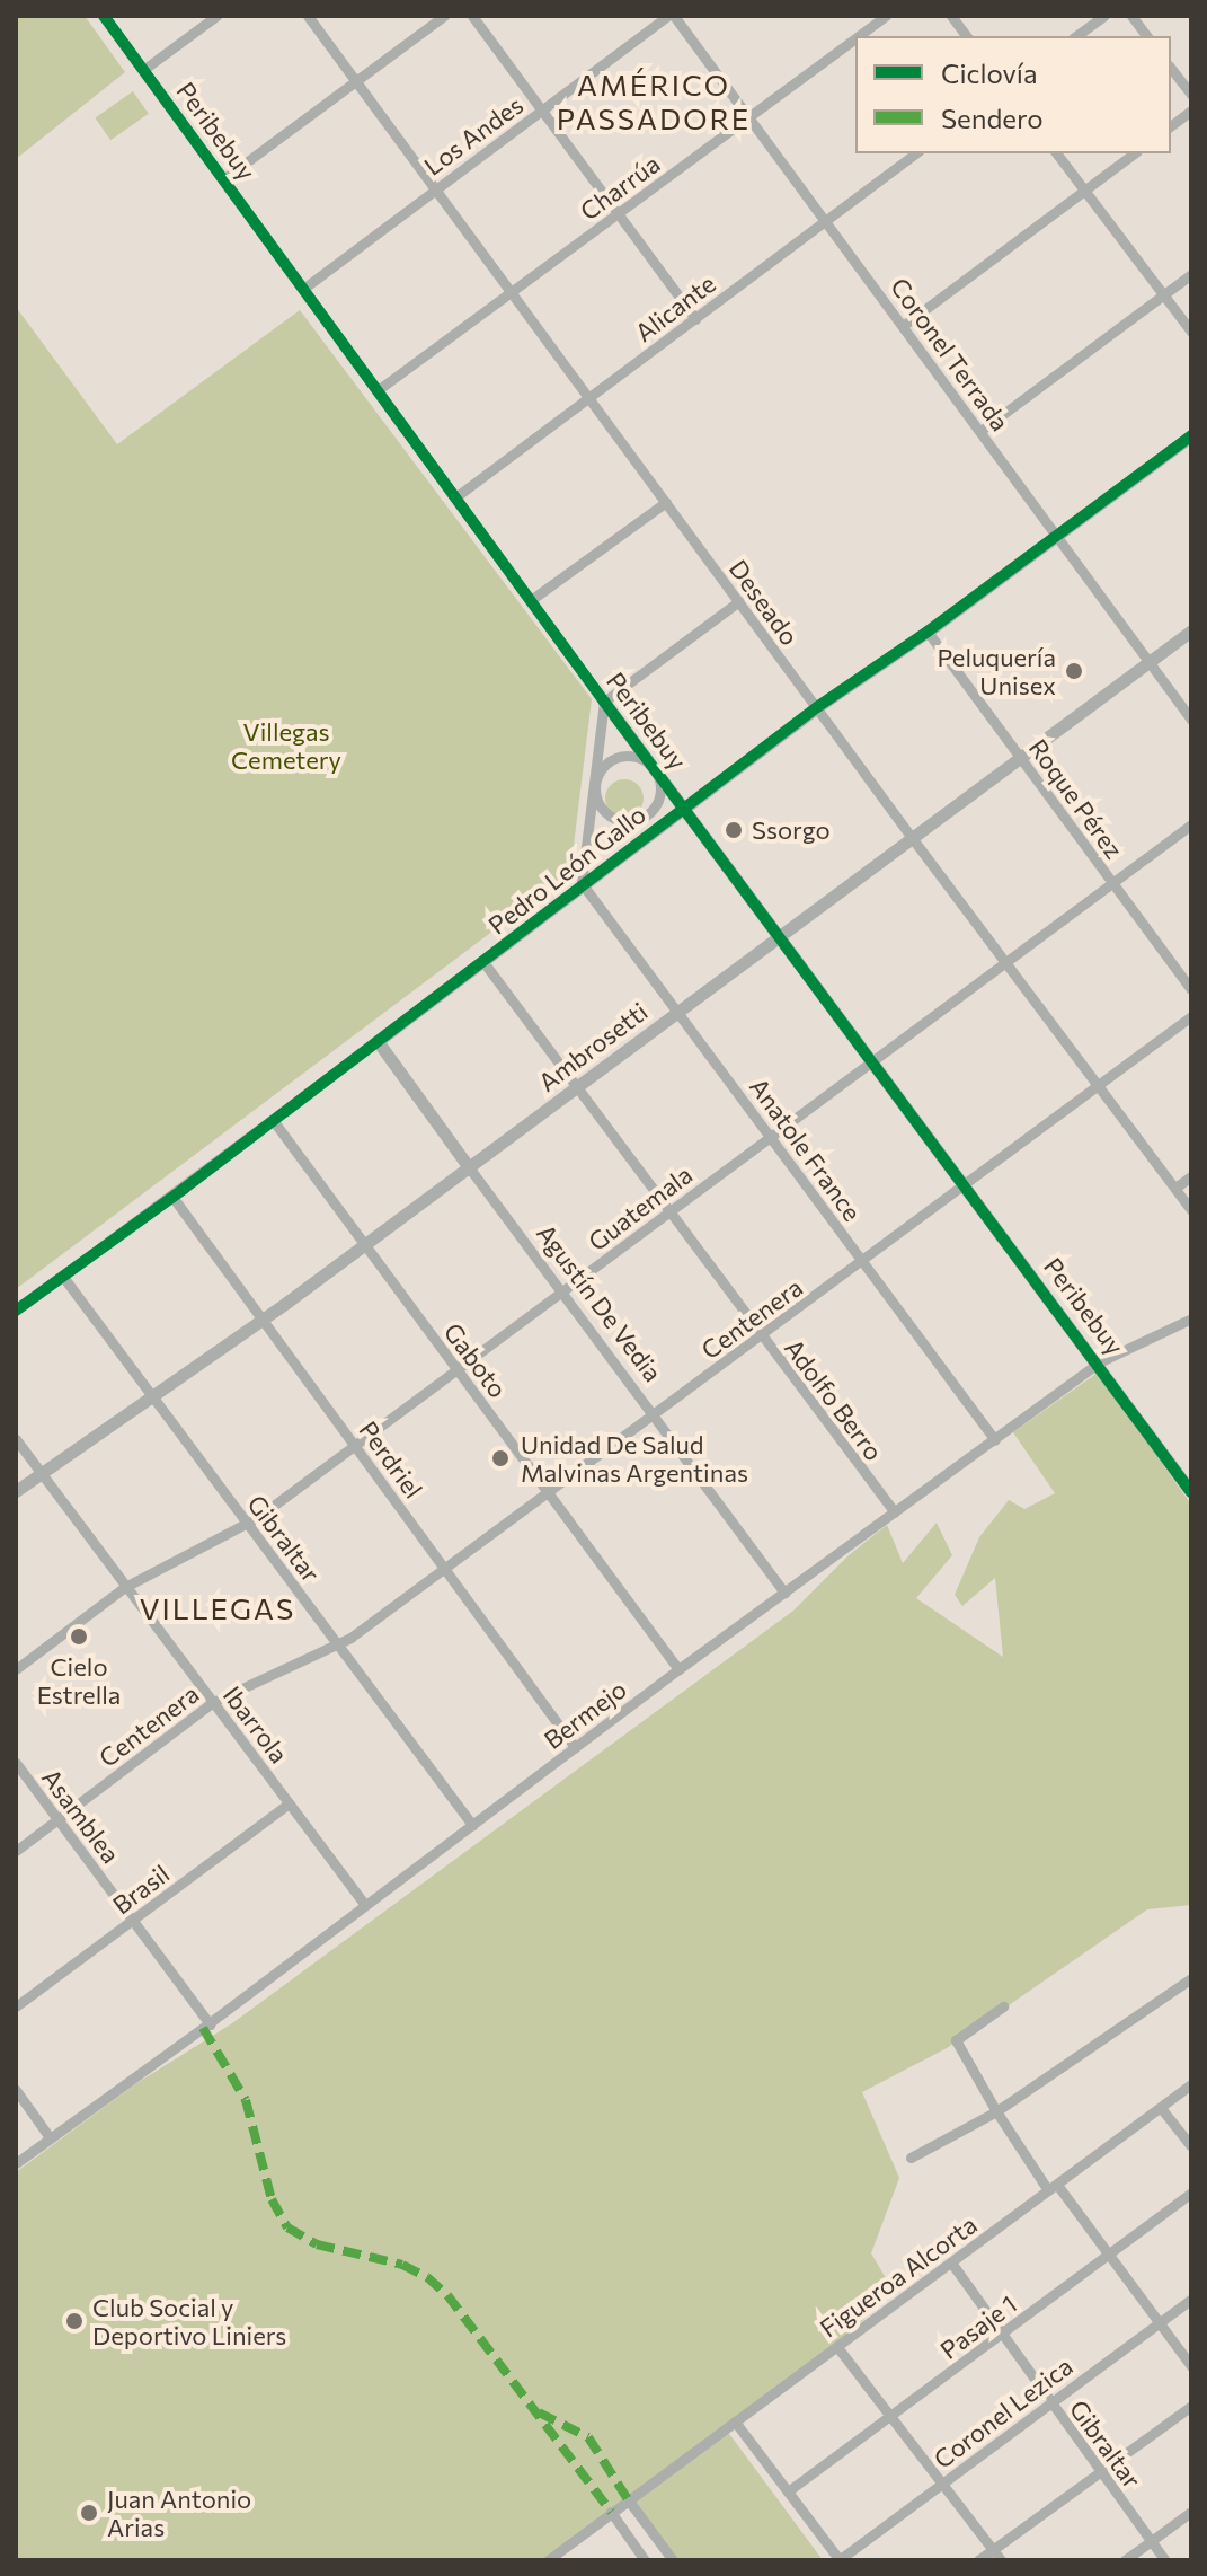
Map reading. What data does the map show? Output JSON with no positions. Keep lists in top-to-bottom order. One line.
{"streets":{"street":["Peribebuy","Los Andes","Charrúa","Alicante","Coronel Terrada","Deseado","Roque Pérez","Pedro León Gallo","Ambrosetti","Anatole France","Guatemala","Agustín De Vedia","Centenera","Gaboto","Adolfo Berro","Perdriel","Gibraltar","Bermejo","Ibarrola","Asamblea","Brasil","Figueroa Alcorta","Pasaje 1","Coronel Lezica"]},"crossings":[["Peribebuy","Los Andes"],["Peribebuy","Charrúa"],["Peribebuy","Alicante"],["Peribebuy","Pedro León Gallo"],["Peribebuy","Ambrosetti"],["Peribebuy","Guatemala"],["Peribebuy","Centenera"],["Peribebuy","Bermejo"],["Los Andes","Coronel Terrada"],["Los Andes","Deseado"],["Charrúa","Coronel Terrada"],["Charrúa","Deseado"],["Alicante","Coronel Terrada"],["Alicante","Deseado"],["Coronel Terrada","Pedro León Gallo"],["Coronel Terrada","Ambrosetti"],["Deseado","Pedro León Gallo"],["Deseado","Ambrosetti"],["Deseado","Guatemala"],["Deseado","Centenera"],["Roque Pérez","Pedro León Gallo"],["Roque Pérez","Ambrosetti"],["Roque Pérez","Guatemala"],["Pedro León Gallo","Anatole France"],["Pedro León Gallo","Agustín De Vedia"],["Pedro León Gallo","Gaboto"],["Pedro León Gallo","Adolfo Berro"],["Pedro León Gallo","Perdriel"],["Pedro León Gallo","Gibraltar"],["Ambrosetti","Anatole France"],["Ambrosetti","Agustín De Vedia"],["Ambrosetti","Gaboto"],["Ambrosetti","Adolfo Berro"],["Ambrosetti","Perdriel"],["Ambrosetti","Gibraltar"],["Ambrosetti","Ibarrola"],["Anatole France","Guatemala"],["Anatole France","Centenera"],["Anatole France","Bermejo"],["Guatemala","Agustín De Vedia"],["Guatemala","Gaboto"],["Guatemala","Adolfo Berro"],["Guatemala","Perdriel"],["Guatemala","Gibraltar"],["Guatemala","Ibarrola"],["Agustín De Vedia","Centenera"],["Agustín De Vedia","Bermejo"],["Centenera","Gaboto"],["Centenera","Adolfo Berro"],["Centenera","Perdriel"],["Centenera","Gibraltar"],["Centenera","Ibarrola"],["Centenera","Asamblea"],["Gaboto","Bermejo"],["Adolfo Berro","Bermejo"],["Perdriel","Bermejo"],["Gibraltar","Bermejo"],["Gibraltar","Figueroa Alcorta"],["Gibraltar","Pasaje 1"],["Gibraltar","Coronel Lezica"],["Bermejo","Ibarrola"],["Bermejo","Asamblea"],["Ibarrola","Brasil"],["Asamblea","Brasil"]],"districts":["AMÉRICO PASSADORE","VILLEGAS"],"parks":["Villegas Cemetery"],"places":["Peluquería Unisex","Ssorgo","Unidad De Salud Malvinas Argentinas","Cielo Estrella","Club Social y Deportivo Liniers","Juan Antonio Arias"],"legend":["Ciclovía","Sendero"]}
